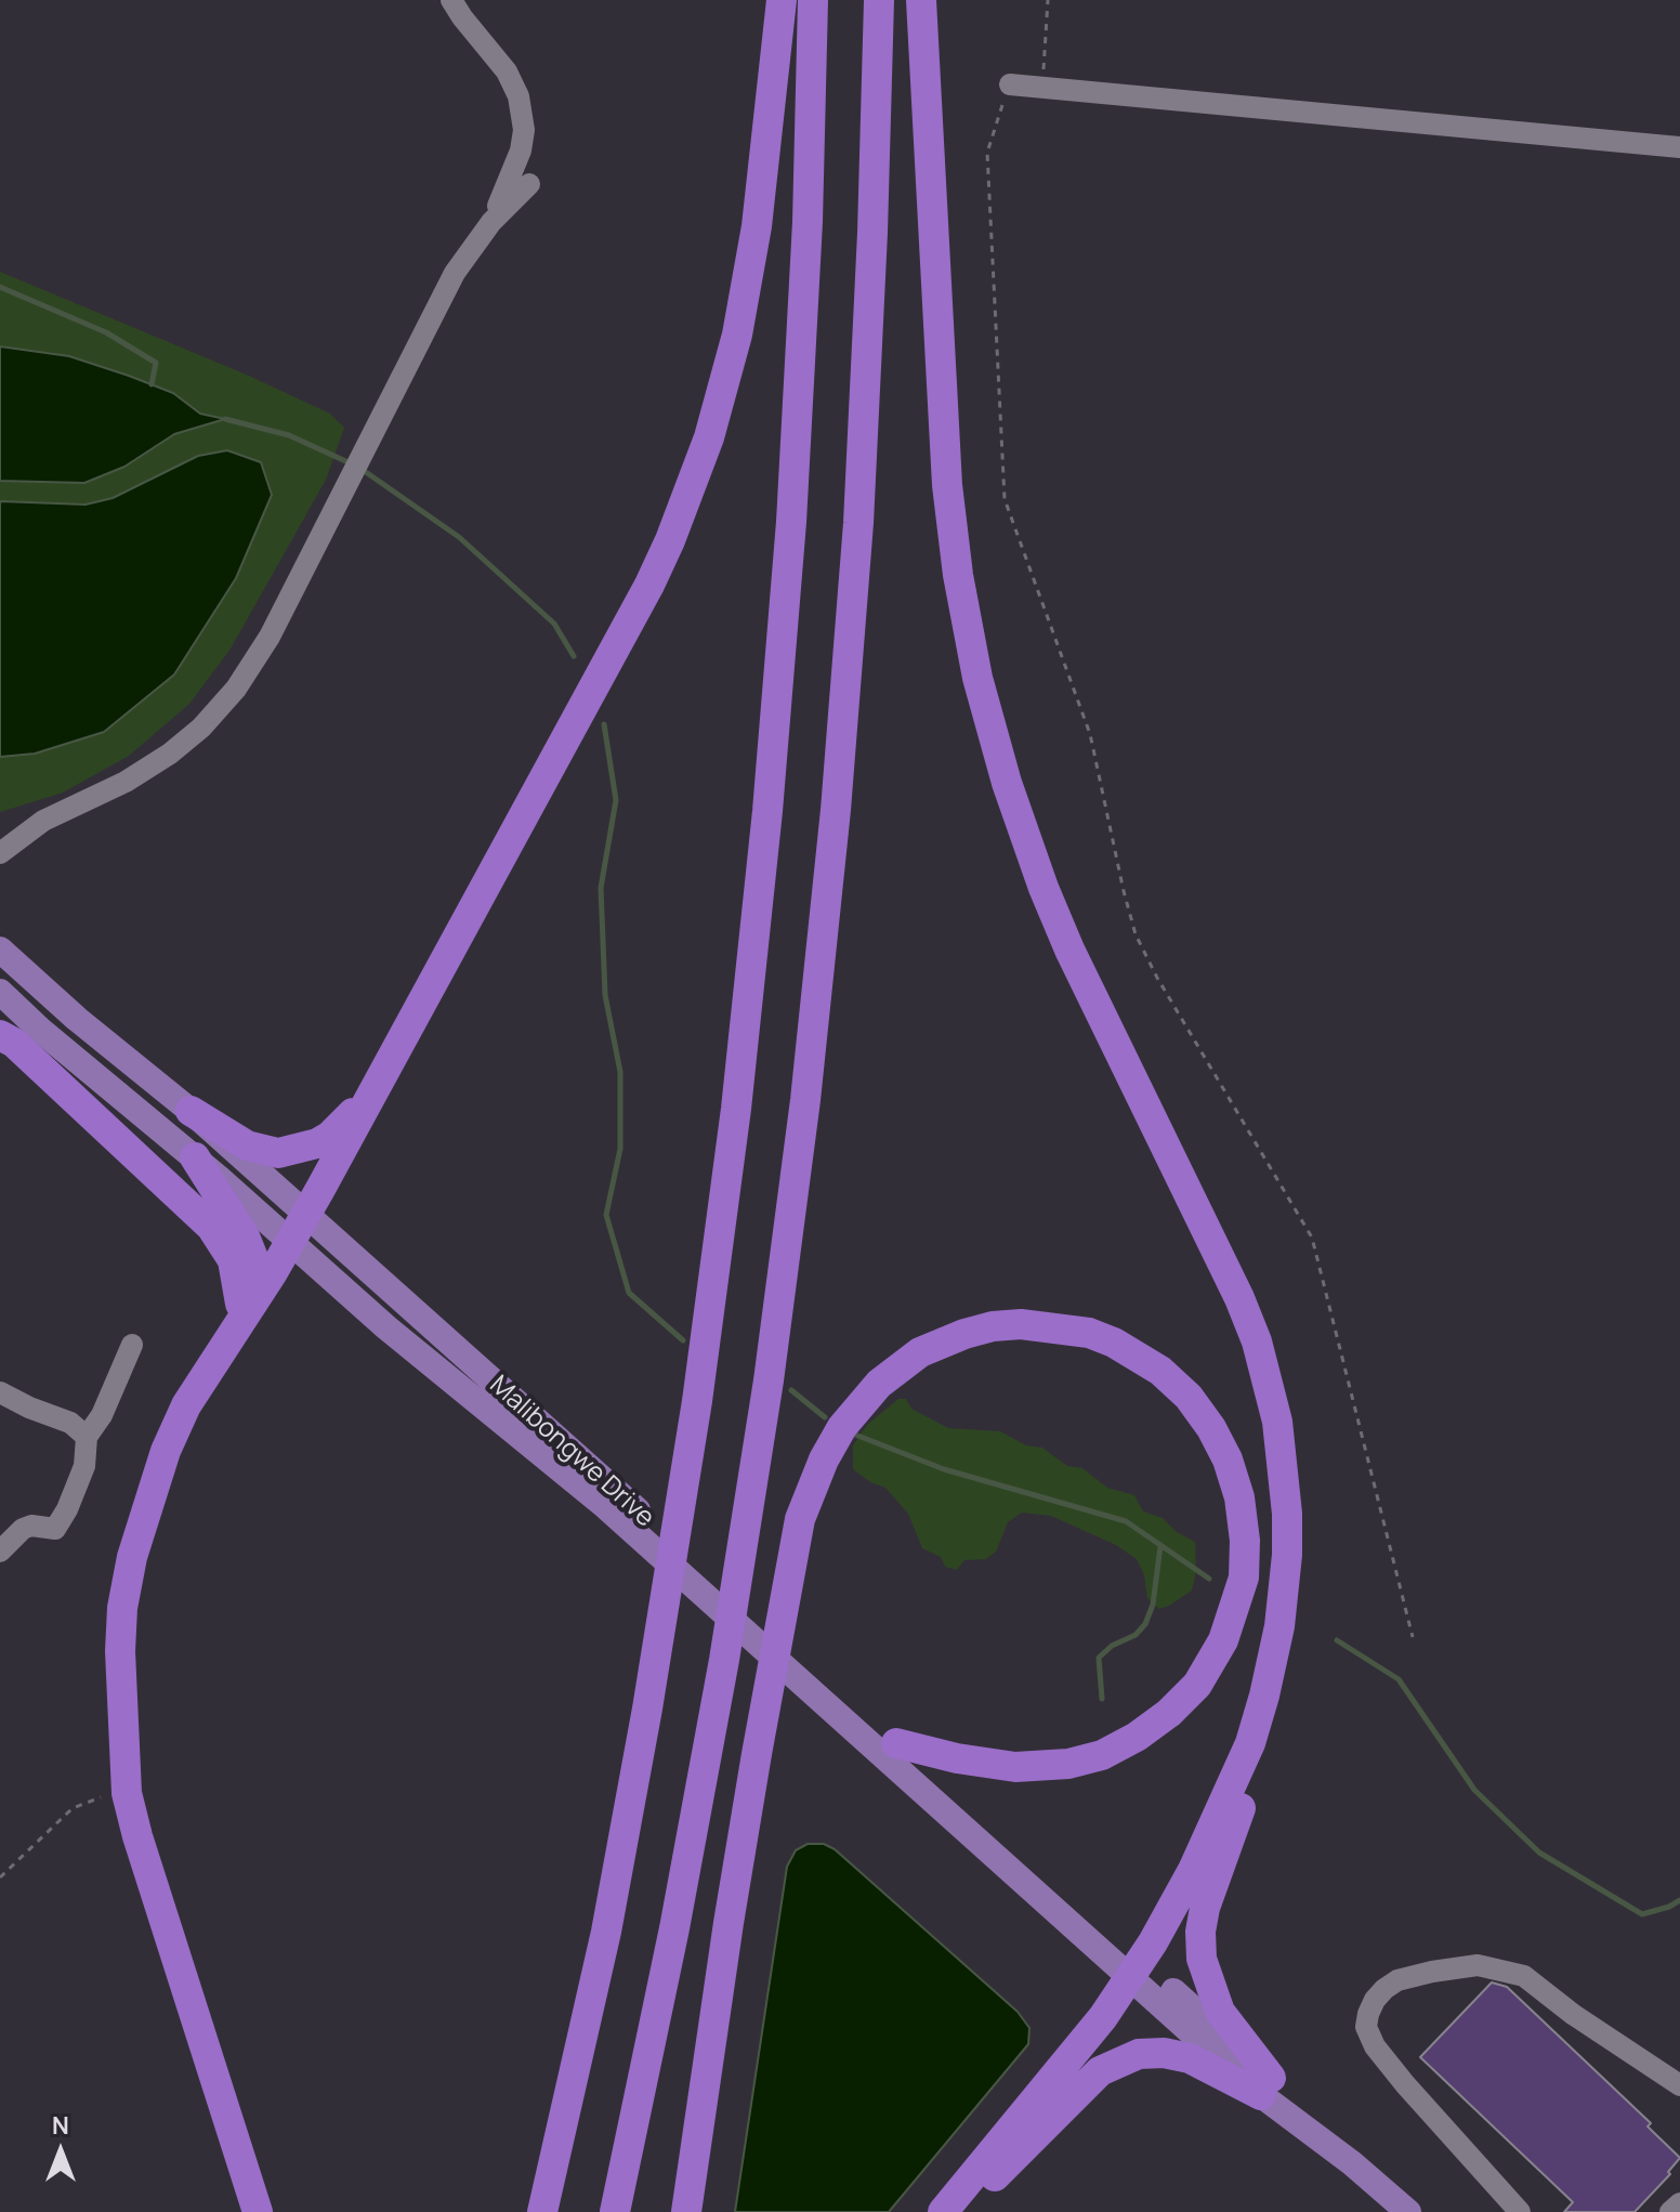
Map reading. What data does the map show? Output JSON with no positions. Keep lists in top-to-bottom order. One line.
{"streets":{"main road":["Malibongwe Drive"]},"north":"top"}
